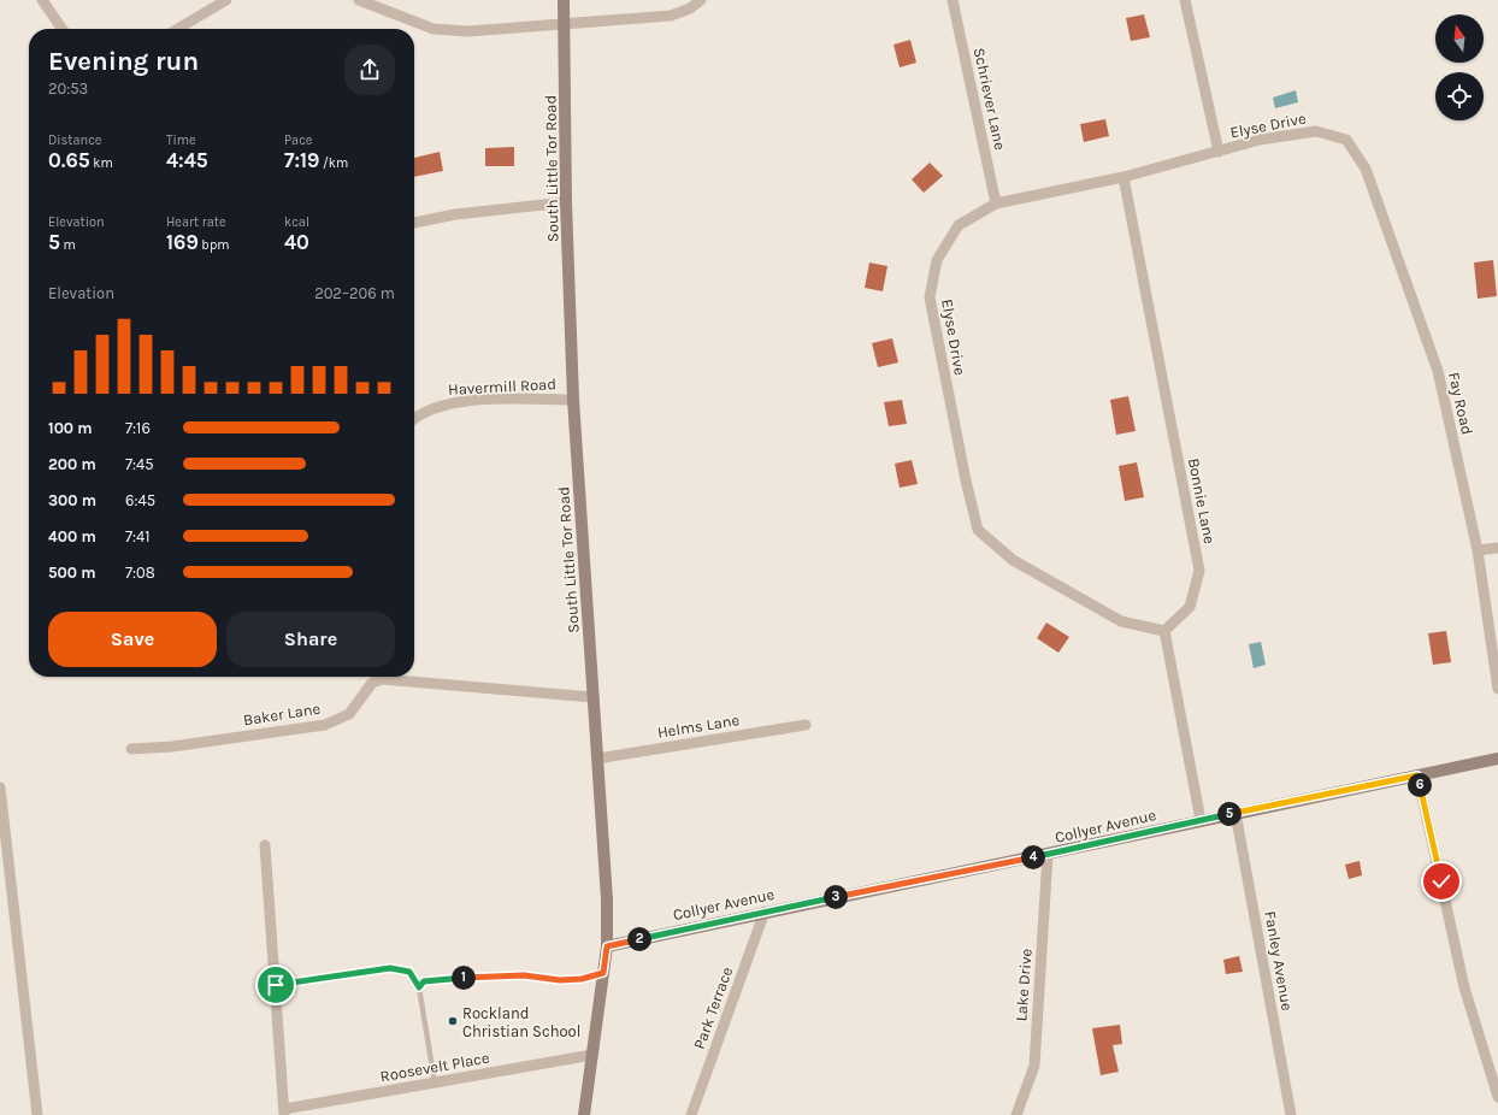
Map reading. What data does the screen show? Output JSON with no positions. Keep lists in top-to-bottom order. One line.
{"streets":{"street":["Schriever Lane","Elyse Drive","South Little Tor Road","Havermill Road","Fay Road","Bonnie Lane","Baker Lane","Helms Lane","Collyer Avenue","Fanley Avenue","Lake Drive","Park Terrace","Roosevelt Place"]},"crossings":[["Schriever Lane","Elyse Drive"],["Elyse Drive","Fay Road"],["Elyse Drive","Bonnie Lane"],["South Little Tor Road","Havermill Road"],["South Little Tor Road","Baker Lane"],["South Little Tor Road","Helms Lane"],["South Little Tor Road","Collyer Avenue"],["South Little Tor Road","Roosevelt Place"],["Collyer Avenue","Fanley Avenue"],["Collyer Avenue","Lake Drive"],["Collyer Avenue","Park Terrace"]],"places":["Rockland Christian School"],"north":"top","page":{"heading":["Evening run","20:53"],"stats":[["Distance","0.65 km"],["Time","4:45"],["Pace","7:19 /km"],["Elevation","5 m"],["Heart rate","169 bpm"],["kcal","40"]],"chart":["Elevation","202–206 m"],"list":[{"name":"100 m","note":"7:16"},{"name":"200 m","note":"7:45"},{"name":"300 m","note":"6:45"},{"name":"400 m","note":"7:41"},{"name":"500 m","note":"7:08"}],"buttons":["Save","Share"],"pins":["6","5","4","3","2","1"]}}
